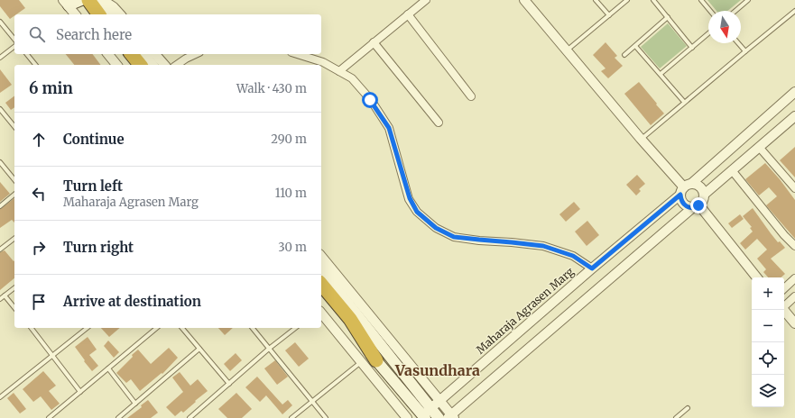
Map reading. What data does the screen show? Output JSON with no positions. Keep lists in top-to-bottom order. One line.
{"streets":{"street":["Maharaja Agrasen Marg"]},"districts":["Vasundhara"],"north":"bottom","page":{"search":"Search here","heading":["6 min","Walk · 430 m"],"list":[["Continue","290 m"],["Turn left","Maharaja Agrasen Marg","110 m"],["Turn right","30 m"],"Arrive at destination"],"map_buttons":["+","−"]}}
